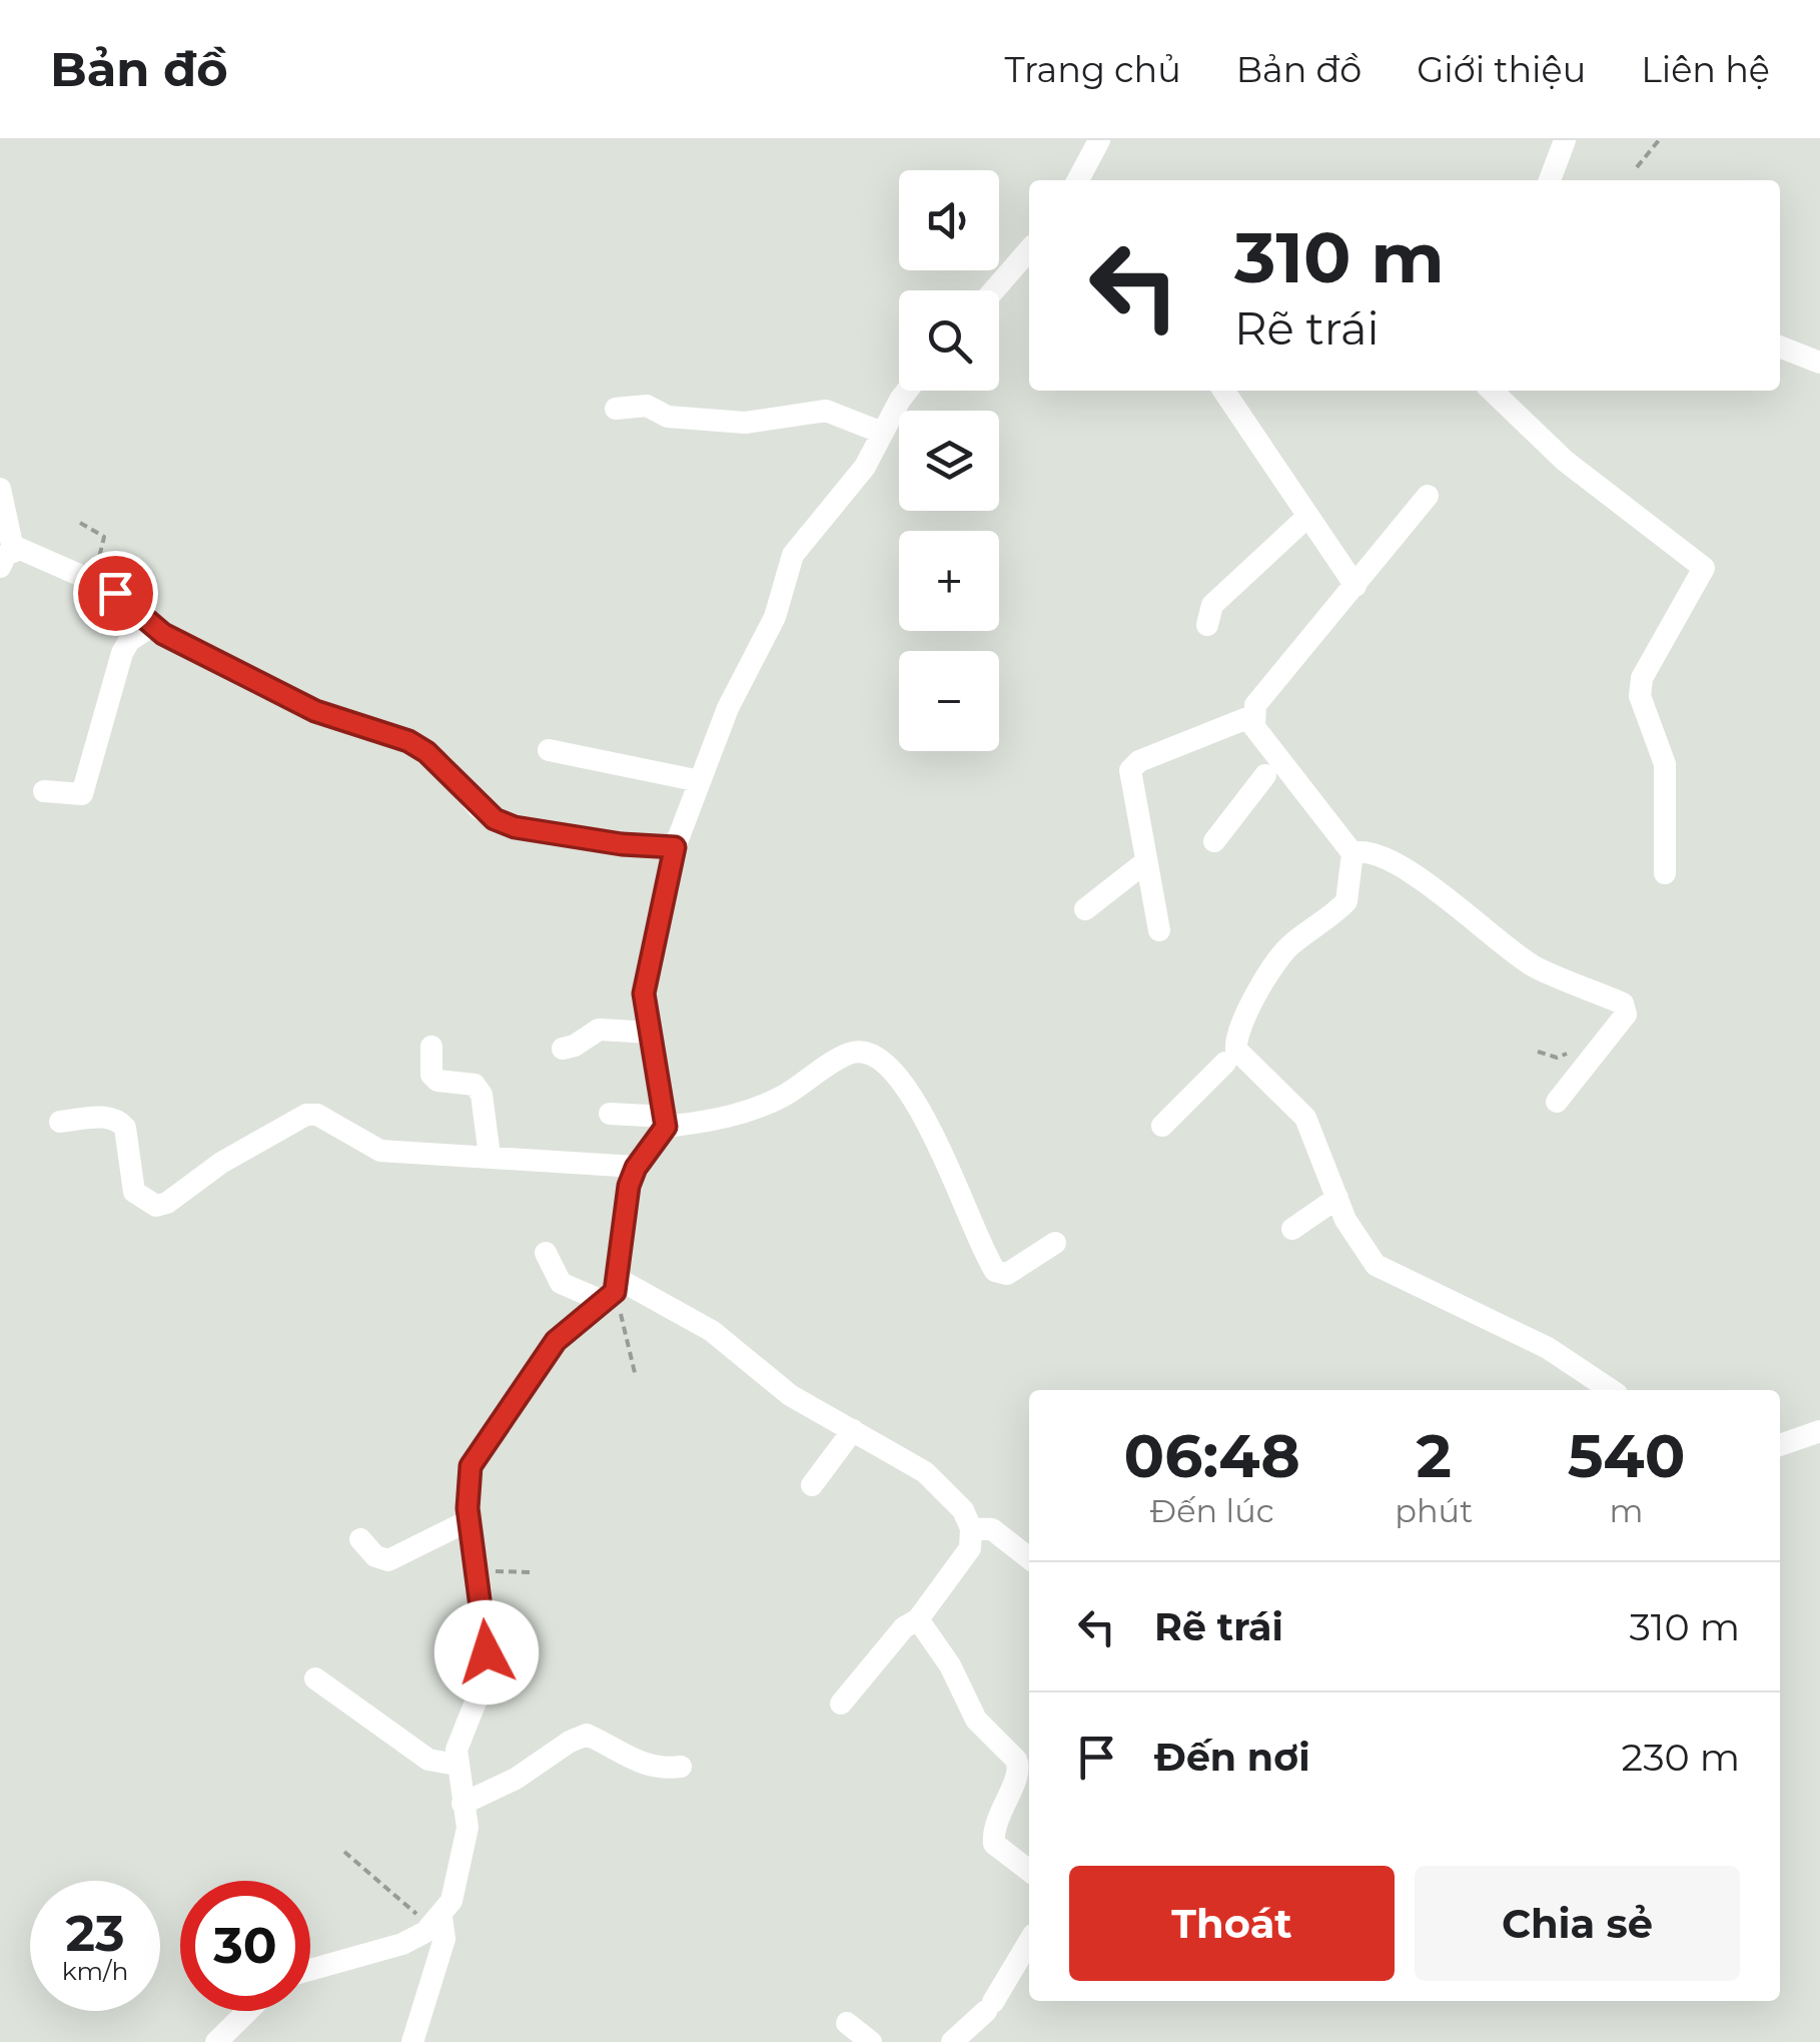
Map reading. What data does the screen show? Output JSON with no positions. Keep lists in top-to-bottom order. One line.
{"page":{"header":"Bản đồ","nav":["Trang chủ","Bản đồ","Giới thiệu","Liên hệ"],"map_buttons":["+","−"],"turn":["310 m","Rẽ trái"],"eta":["06:48","Đến lúc","2","phút","540","m"],"list":[{"name":"Rẽ trái","value":"310 m"},{"name":"Đến nơi","value":"230 m"}],"buttons":["Thoát","Chia sẻ"],"speed":"23 km/h","limit":"30"}}
